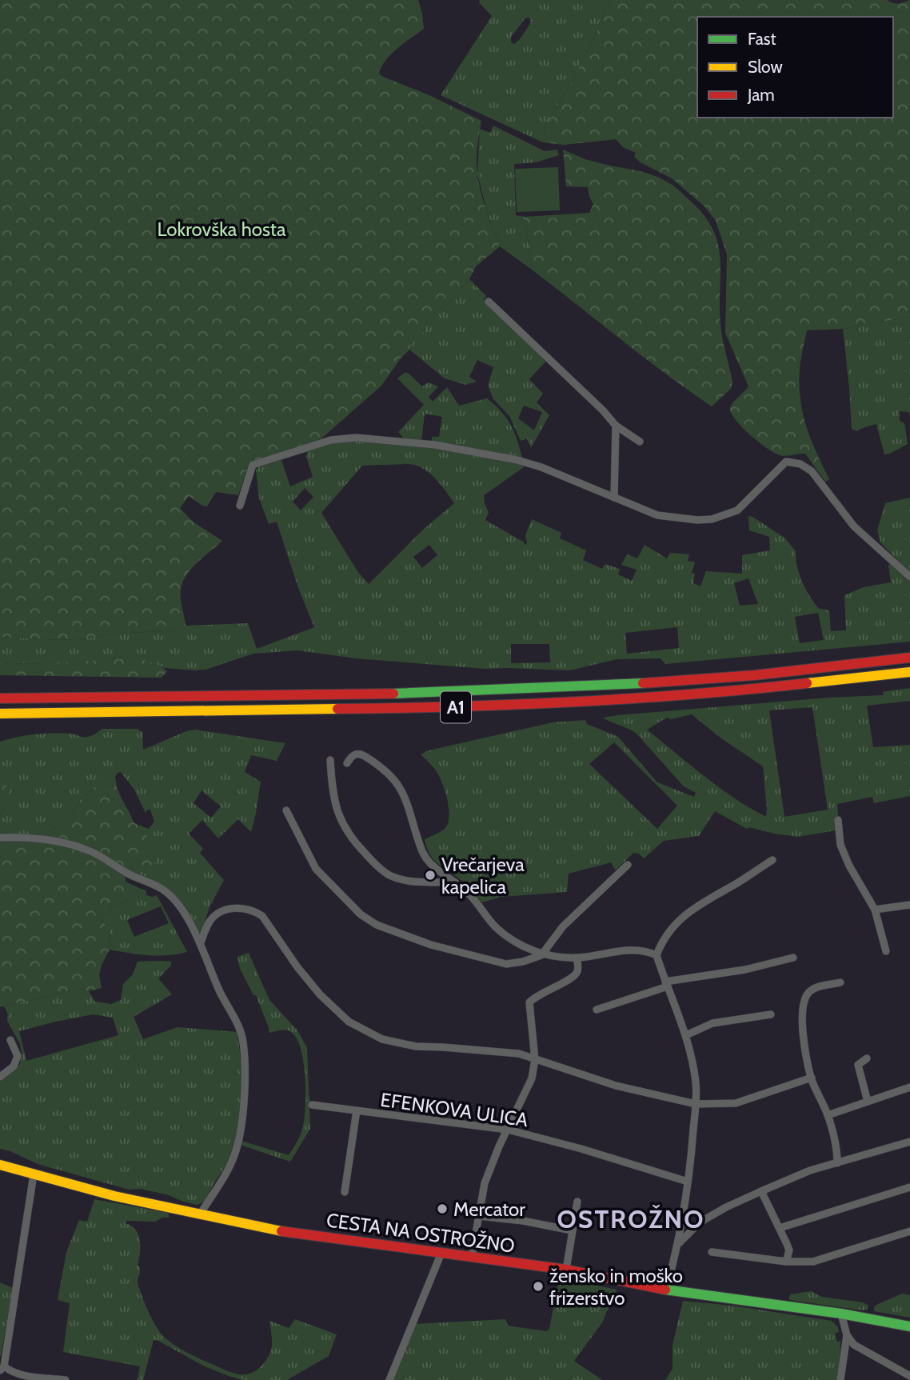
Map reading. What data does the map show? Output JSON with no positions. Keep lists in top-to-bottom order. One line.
{"streets":{"main road":["A1","CESTA NA OSTROŽNO"],"street":["EFENKOVA ULICA"]},"districts":["OSTROŽNO"],"parks":["Lokrovška hosta"],"places":["Vrečarjeva kapelica","Mercator","žensko in moško frizerstvo"],"legend":["Fast","Slow","Jam"]}
